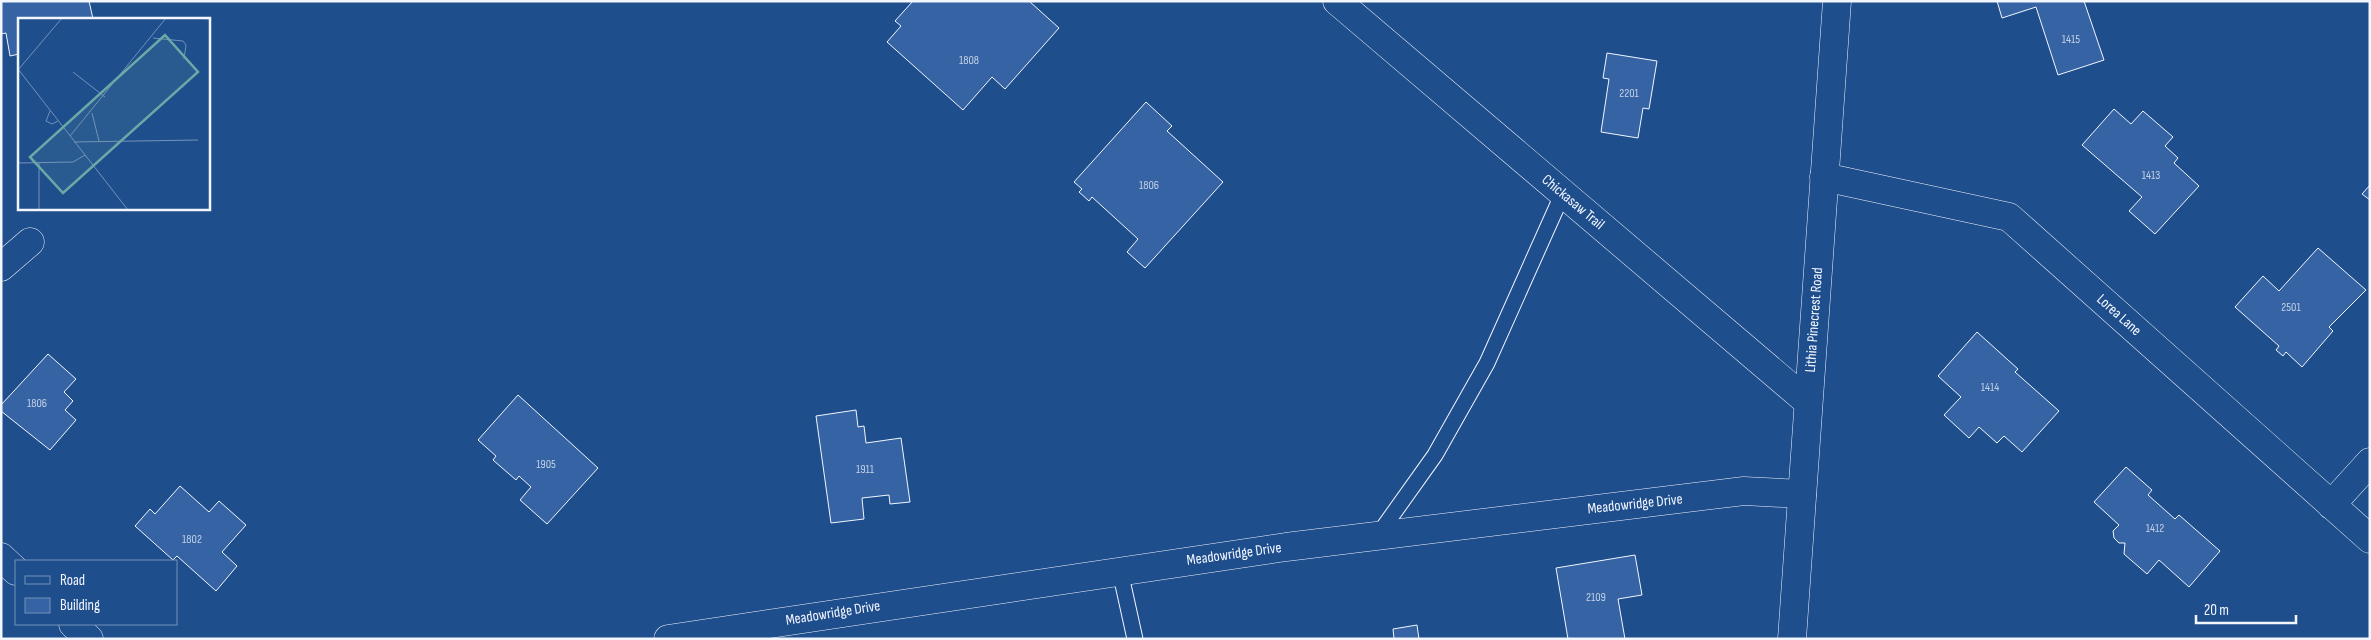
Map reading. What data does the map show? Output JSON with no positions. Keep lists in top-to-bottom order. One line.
{"streets":{"street":["Chickasaw Trail","Lorea Lane","Lithia Pinecrest Road","Meadowridge Drive"]},"crossings":[["Chickasaw Trail","Lithia Pinecrest Road"],["Lorea Lane","Lithia Pinecrest Road"],["Lithia Pinecrest Road","Meadowridge Drive"]],"house_numbers":["1415","1808","2201","1413","1806","2501","1414","1806","1905","1911","1412","1802","2109"],"legend":["Road","Building"],"scale_bar":"20 m"}
